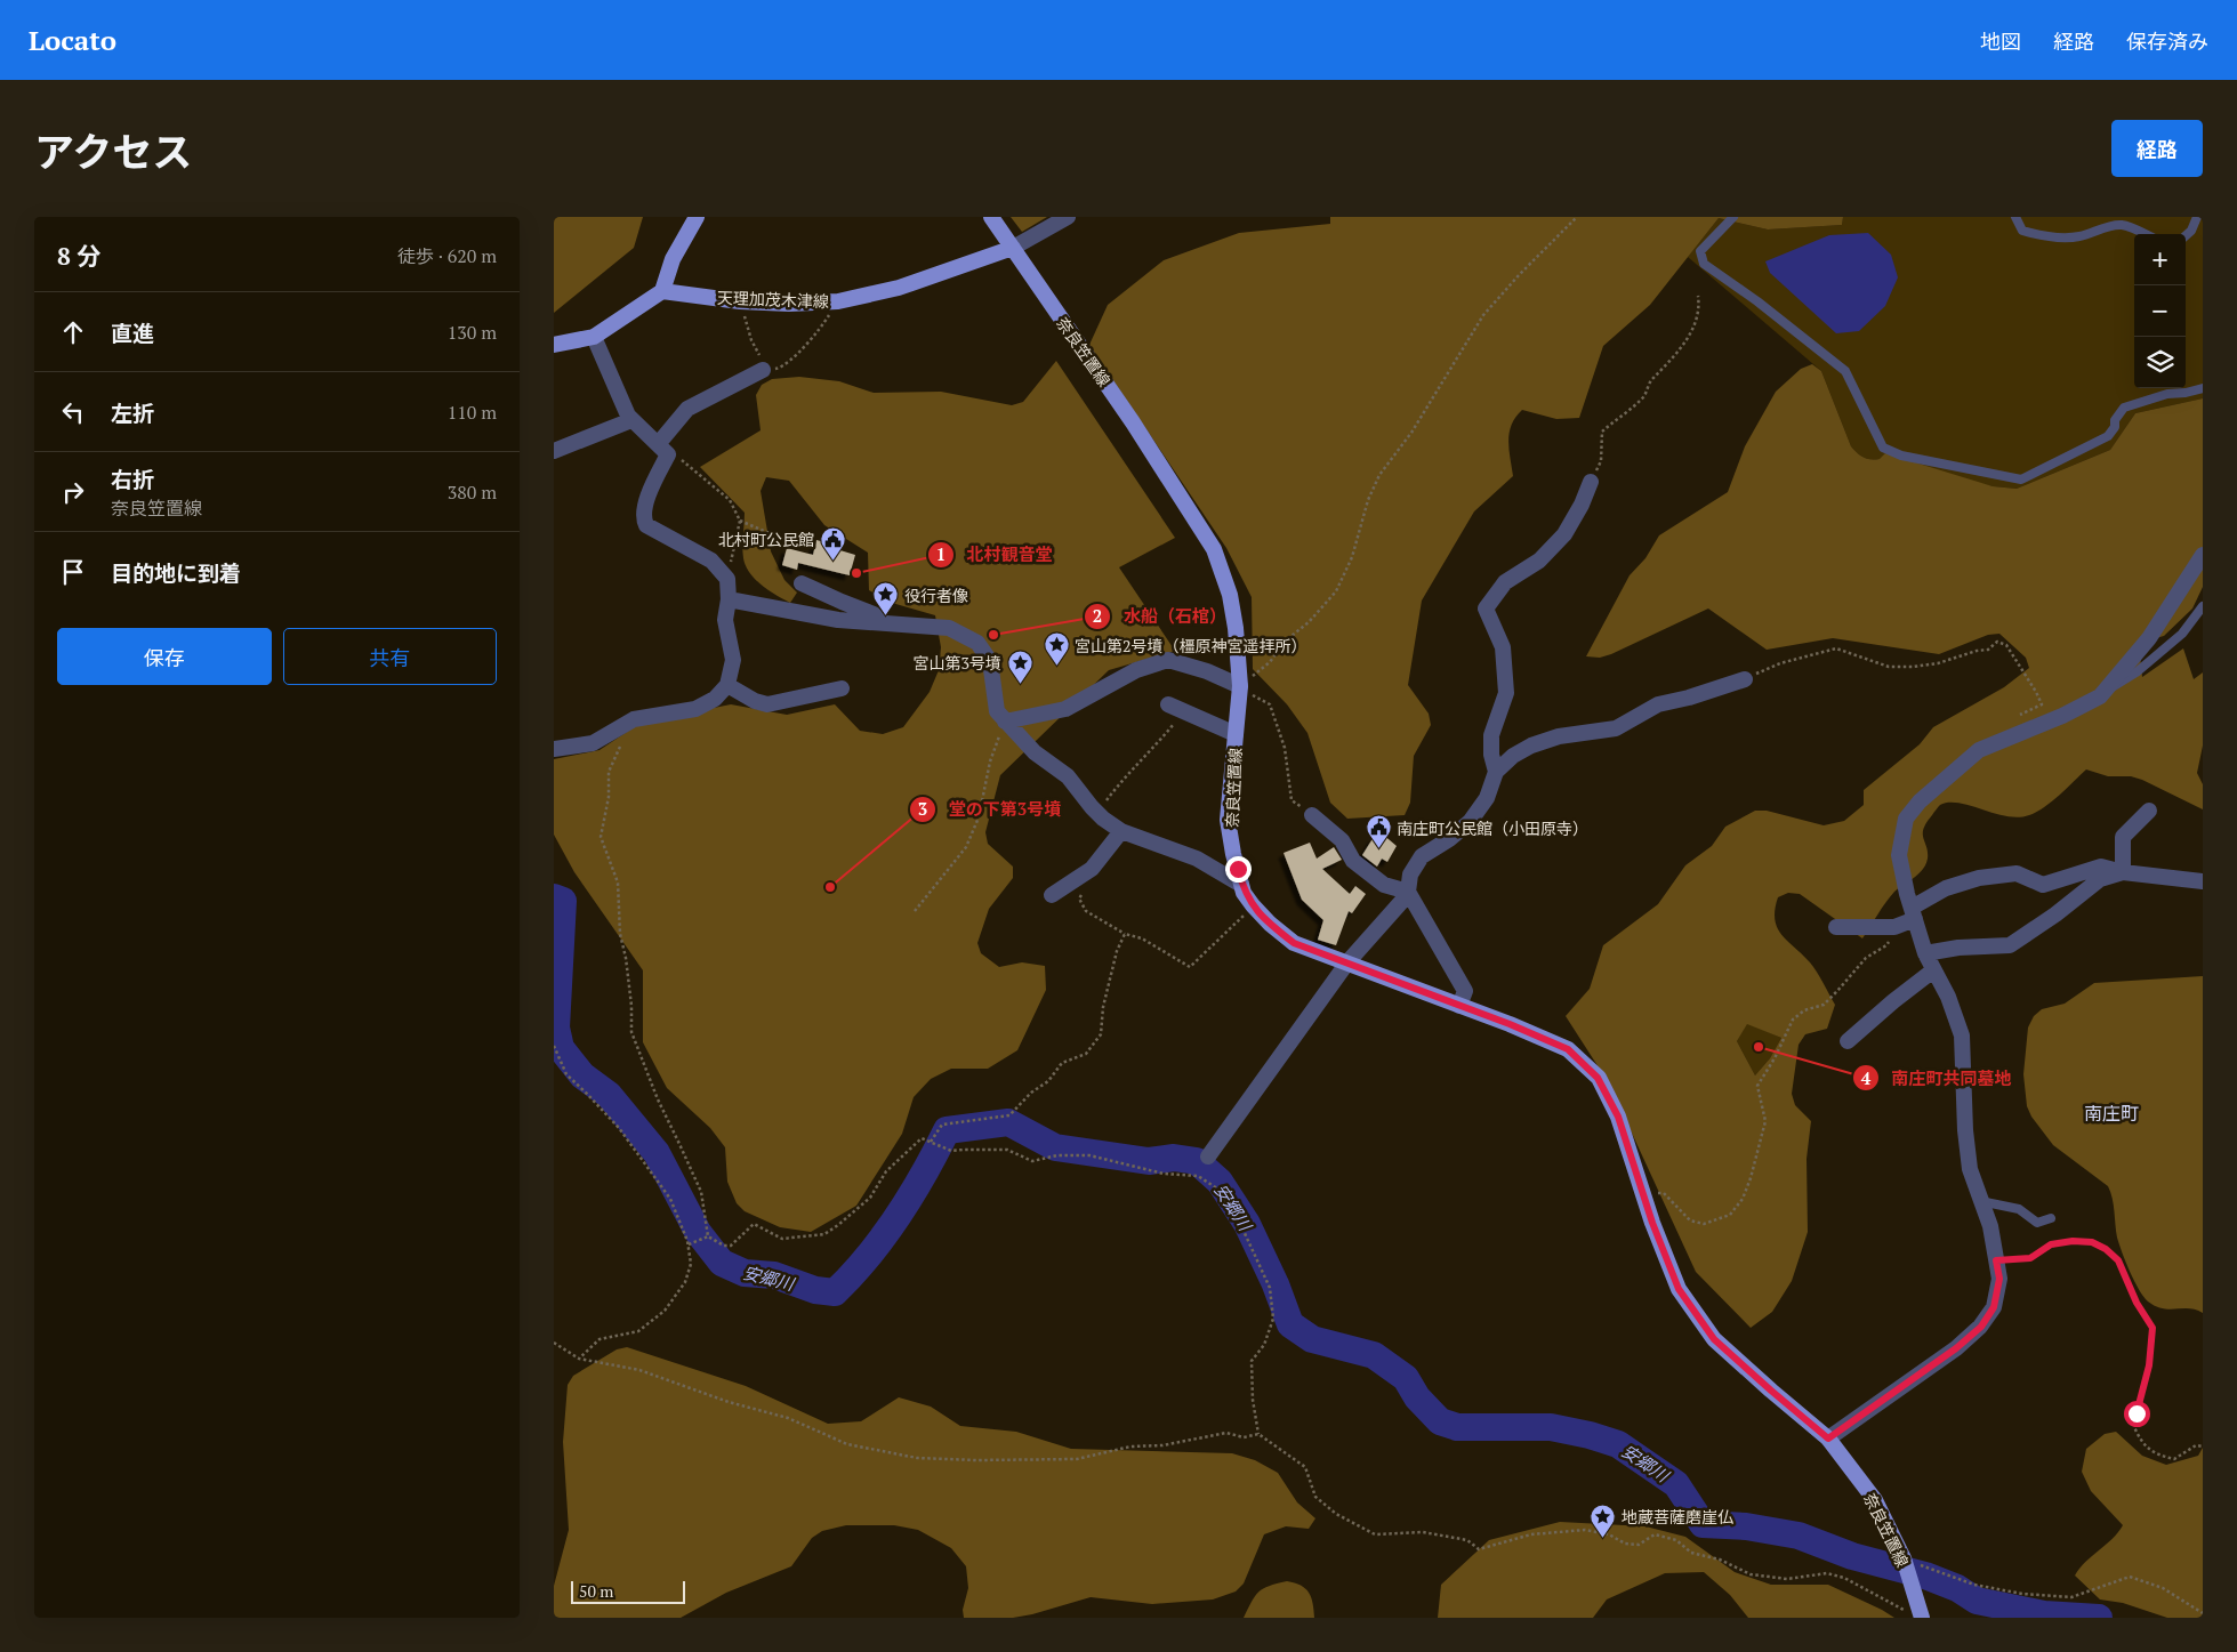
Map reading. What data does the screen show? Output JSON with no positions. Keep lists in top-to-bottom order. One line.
{"streets":{"main road":["天理加茂木津線","奈良笠置線"]},"crossings":[["天理加茂木津線","奈良笠置線"]],"districts":["南庄町"],"water":["安郷川"],"places":{"public building":["北村町公民館","南庄町公民館（小田原寺）"],"other":["北村観音堂","水船（石棺）","堂の下第3号墳","南庄町共同墓地"],"place":["役行者像","宮山第2号墳（橿原神宮遥拝所）","宮山第3号墳","地蔵菩薩磨崖仏"]},"scale_bar":"50 m","page":{"header":"Locato","nav":["地図","経路","保存済み"],"title":"アクセス","buttons":["経路",["保存","共有"]],"heading":["8 分","徒歩 · 620 m"],"map_buttons":["+","−"],"list":[["直進","130 m"],["左折","110 m"],["右折","奈良笠置線","380 m"],"目的地に到着"],"scale":"50 m"}}
